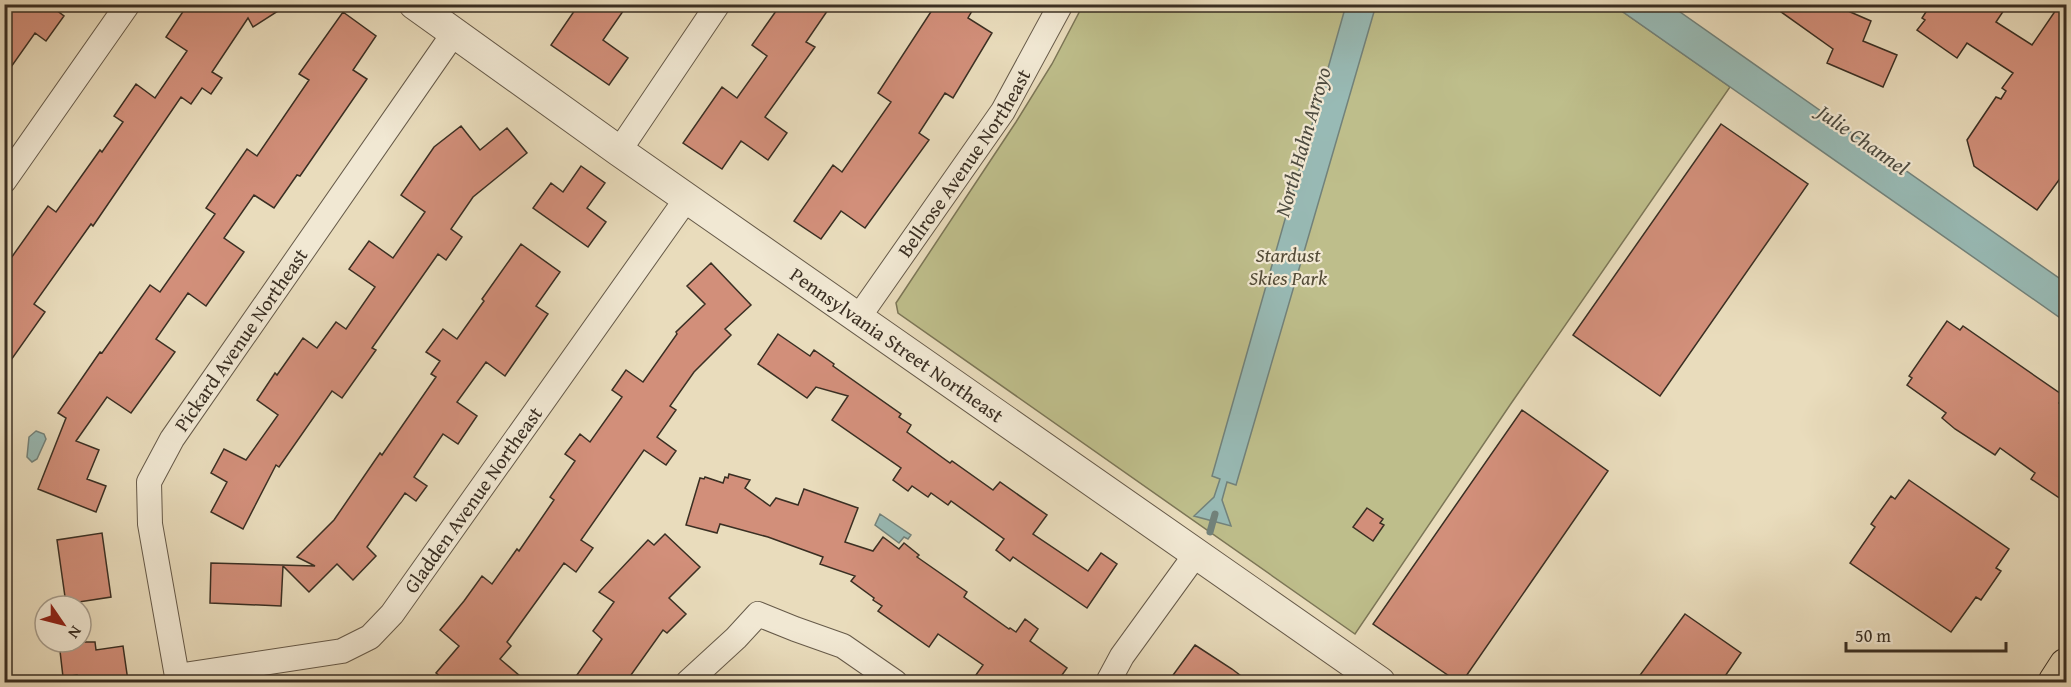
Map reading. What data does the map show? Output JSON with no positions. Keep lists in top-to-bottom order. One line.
{"streets":{"street":["Bellrose Avenue Northeast","Pickard Avenue Northeast","Pennsylvania Street Northeast","Gladden Avenue Northeast"]},"crossings":[["Bellrose Avenue Northeast","Pennsylvania Street Northeast"],["Pickard Avenue Northeast","Pennsylvania Street Northeast"],["Pickard Avenue Northeast","Gladden Avenue Northeast"],["Pennsylvania Street Northeast","Gladden Avenue Northeast"]],"water":["Julie Channel","North Hahn Arroyo"],"parks":["Stardust Skies Park"],"scale_bar":"50 m","north":"bottom right"}
